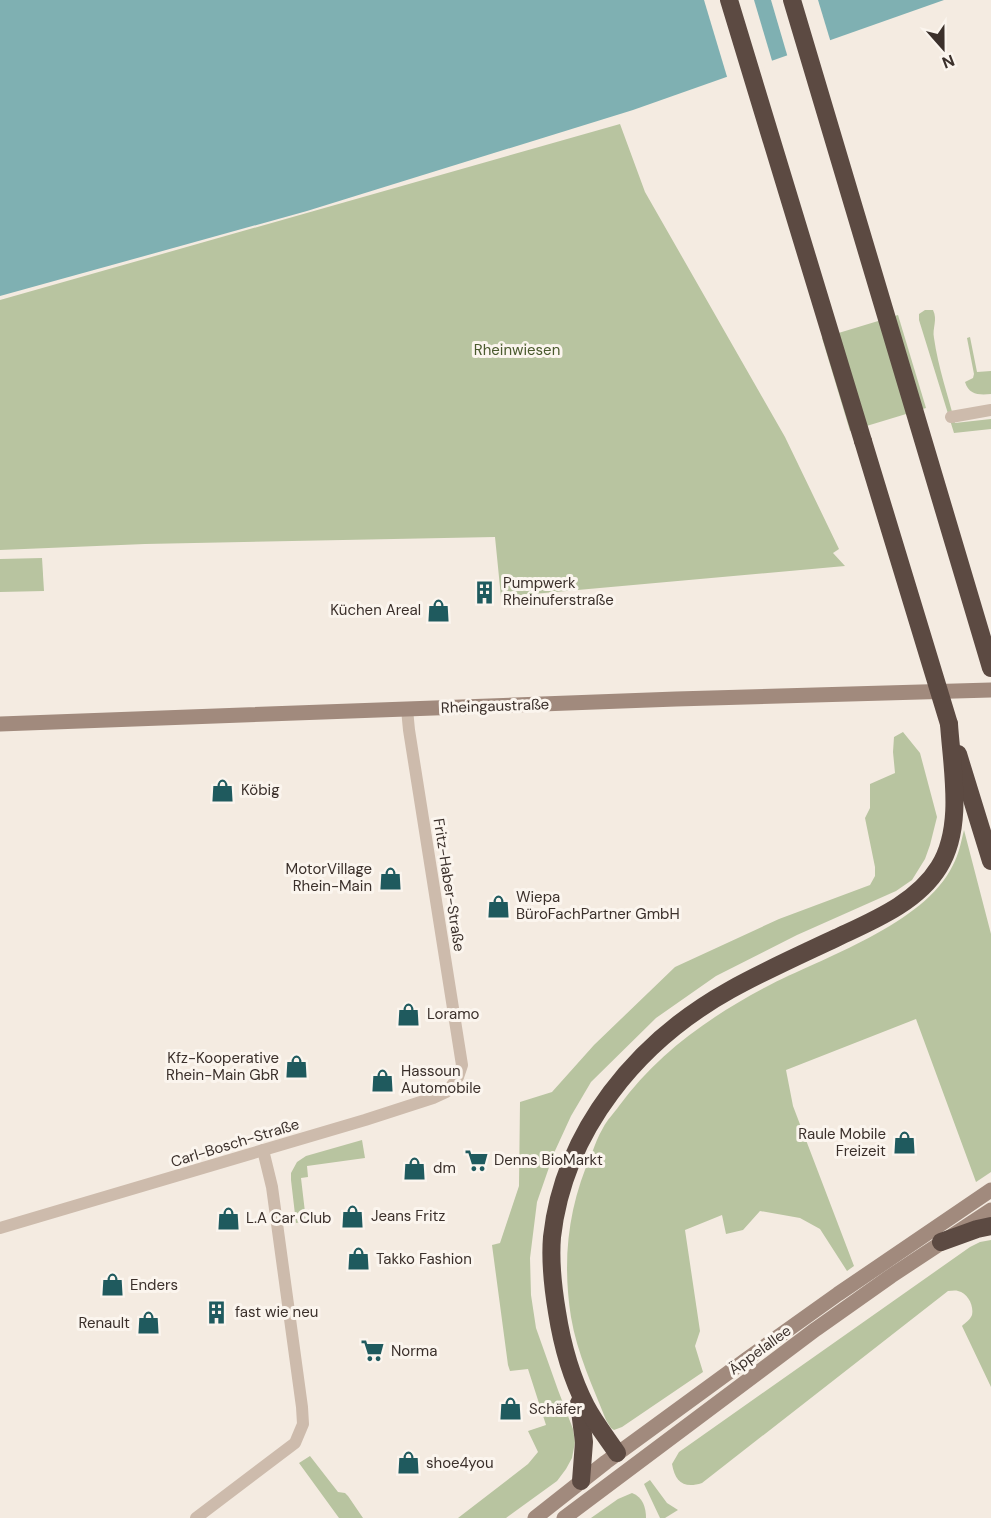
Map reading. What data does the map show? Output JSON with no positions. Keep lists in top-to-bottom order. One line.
{"streets":{"main road":["Rheingaustraße","Äppelallee"],"street":["Fritz-Haber-Straße","Carl-Bosch-Straße"]},"crossings":[["Rheingaustraße","Fritz-Haber-Straße"],["Fritz-Haber-Straße","Carl-Bosch-Straße"]],"parks":["Rheinwiesen"],"places":{"building":["Pumpwerk Rheinuferstraße","fast wie neu"],"shop":["Küchen Areal","Köbig","MotorVillage Rhein-Main","Wiepa BüroFachPartner GmbH","Loramo","Kfz-Kooperative Rhein-Main GbR","Hassoun Automobile","Raule Mobile Freizeit","dm","Jeans Fritz","L.A Car Club","Takko Fashion","Enders","Renault","Schäfer","shoe4you"],"supermarket":["Denns BioMarkt","Norma"]},"north":"bottom"}
